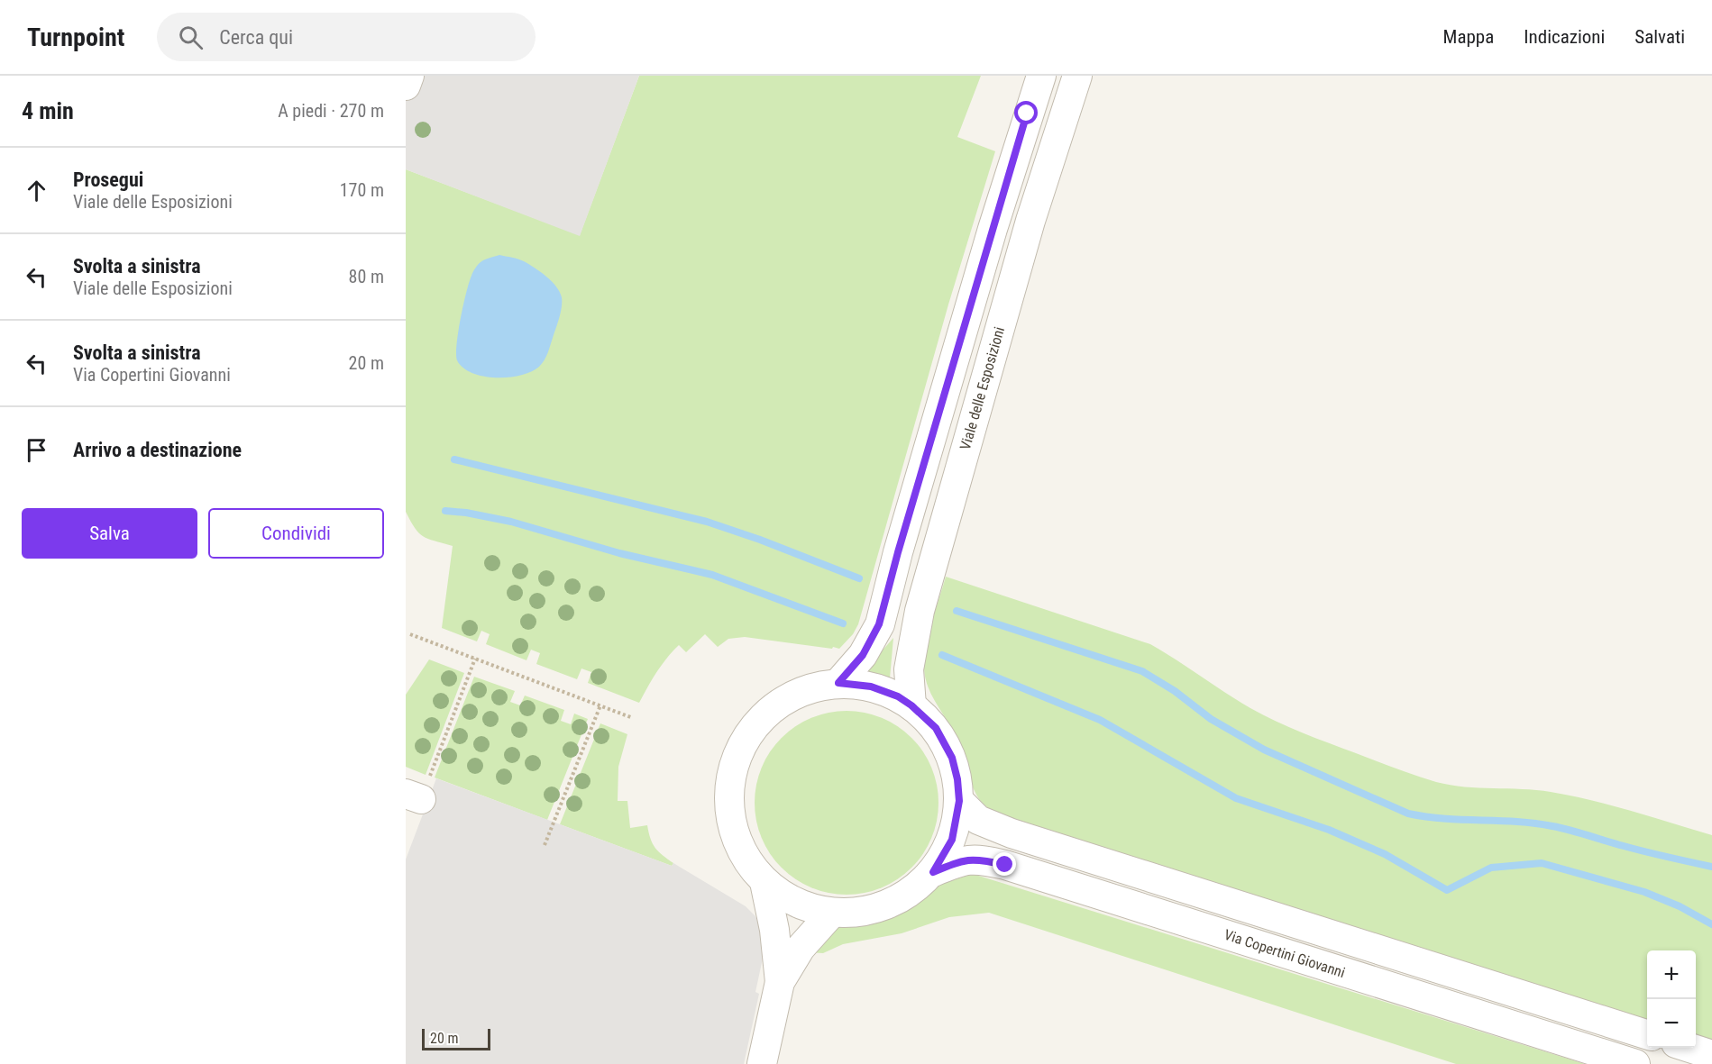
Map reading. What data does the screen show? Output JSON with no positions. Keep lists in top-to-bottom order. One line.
{"streets":{"street":["Viale delle Esposizioni","Via Copertini Giovanni"]},"scale_bar":"20 m","page":{"header":"Turnpoint","search":"Cerca qui","nav":["Mappa","Indicazioni","Salvati"],"heading":["4 min","A piedi · 270 m"],"list":[["Prosegui","Viale delle Esposizioni","170 m"],["Svolta a sinistra","Viale delle Esposizioni","80 m"],["Svolta a sinistra","Via Copertini Giovanni","20 m"],"Arrivo a destinazione"],"buttons":["Salva","Condividi"],"map_buttons":["+","−"],"scale":"20 m"}}
